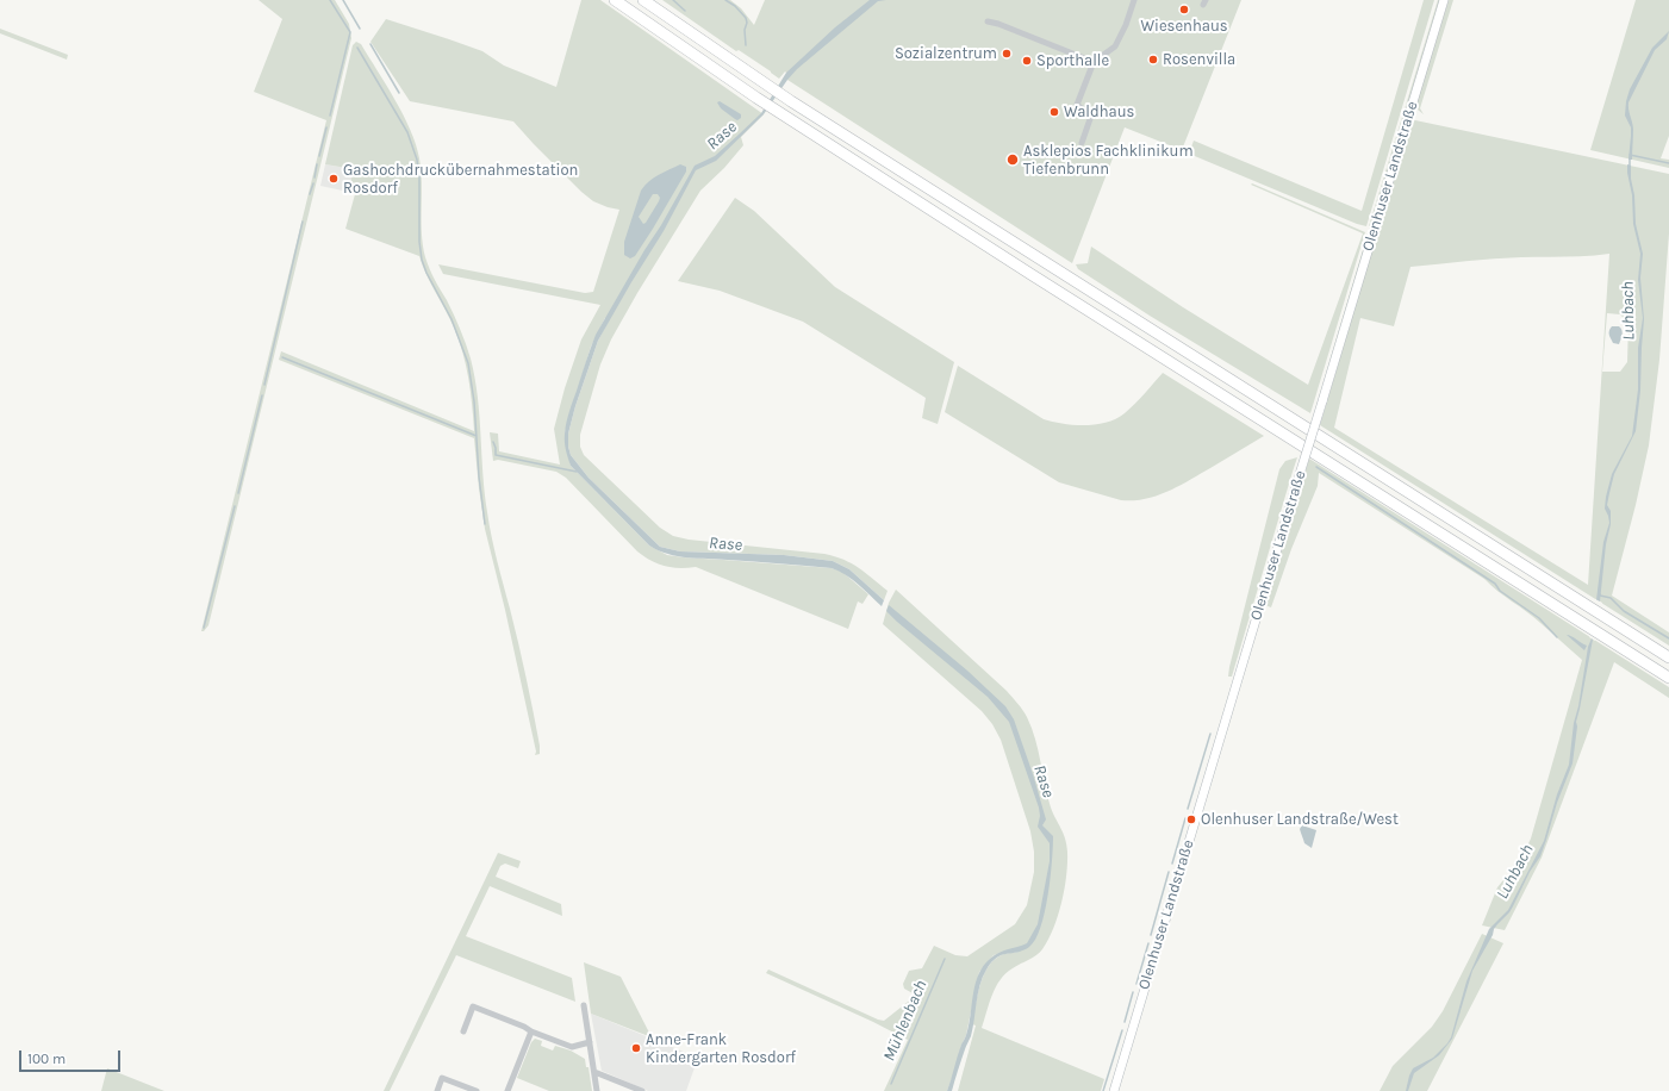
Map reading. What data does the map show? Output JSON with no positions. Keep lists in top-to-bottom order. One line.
{"streets":{"street":["Olenhuser Landstraße"]},"water":["Rase","Luhbach","Mühlenbach"],"places":["Wiesenhaus","Sozialzentrum","Rosenvilla","Sporthalle","Waldhaus","Asklepios Fachklinikum Tiefenbrunn","Gashochdruckübernahmestation Rosdorf","Olenhuser Landstraße/West","Anne-Frank Kindergarten Rosdorf"],"scale_bar":"100 m"}
